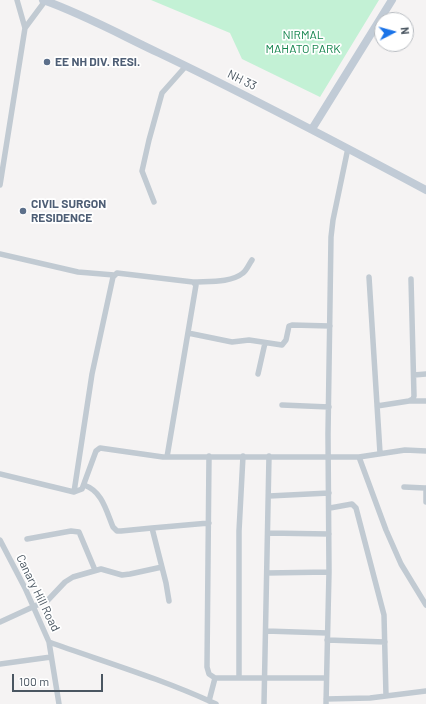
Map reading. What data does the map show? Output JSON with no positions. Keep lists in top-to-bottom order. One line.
{"streets":{"main road":["NH 33"],"street":["Canary Hill Road"]},"parks":["NIRMAL MAHATO PARK"],"places":["EE NH DIV. RESI.","CIVIL SURGON RESIDENCE"],"scale_bar":"100 m","north":"right"}
